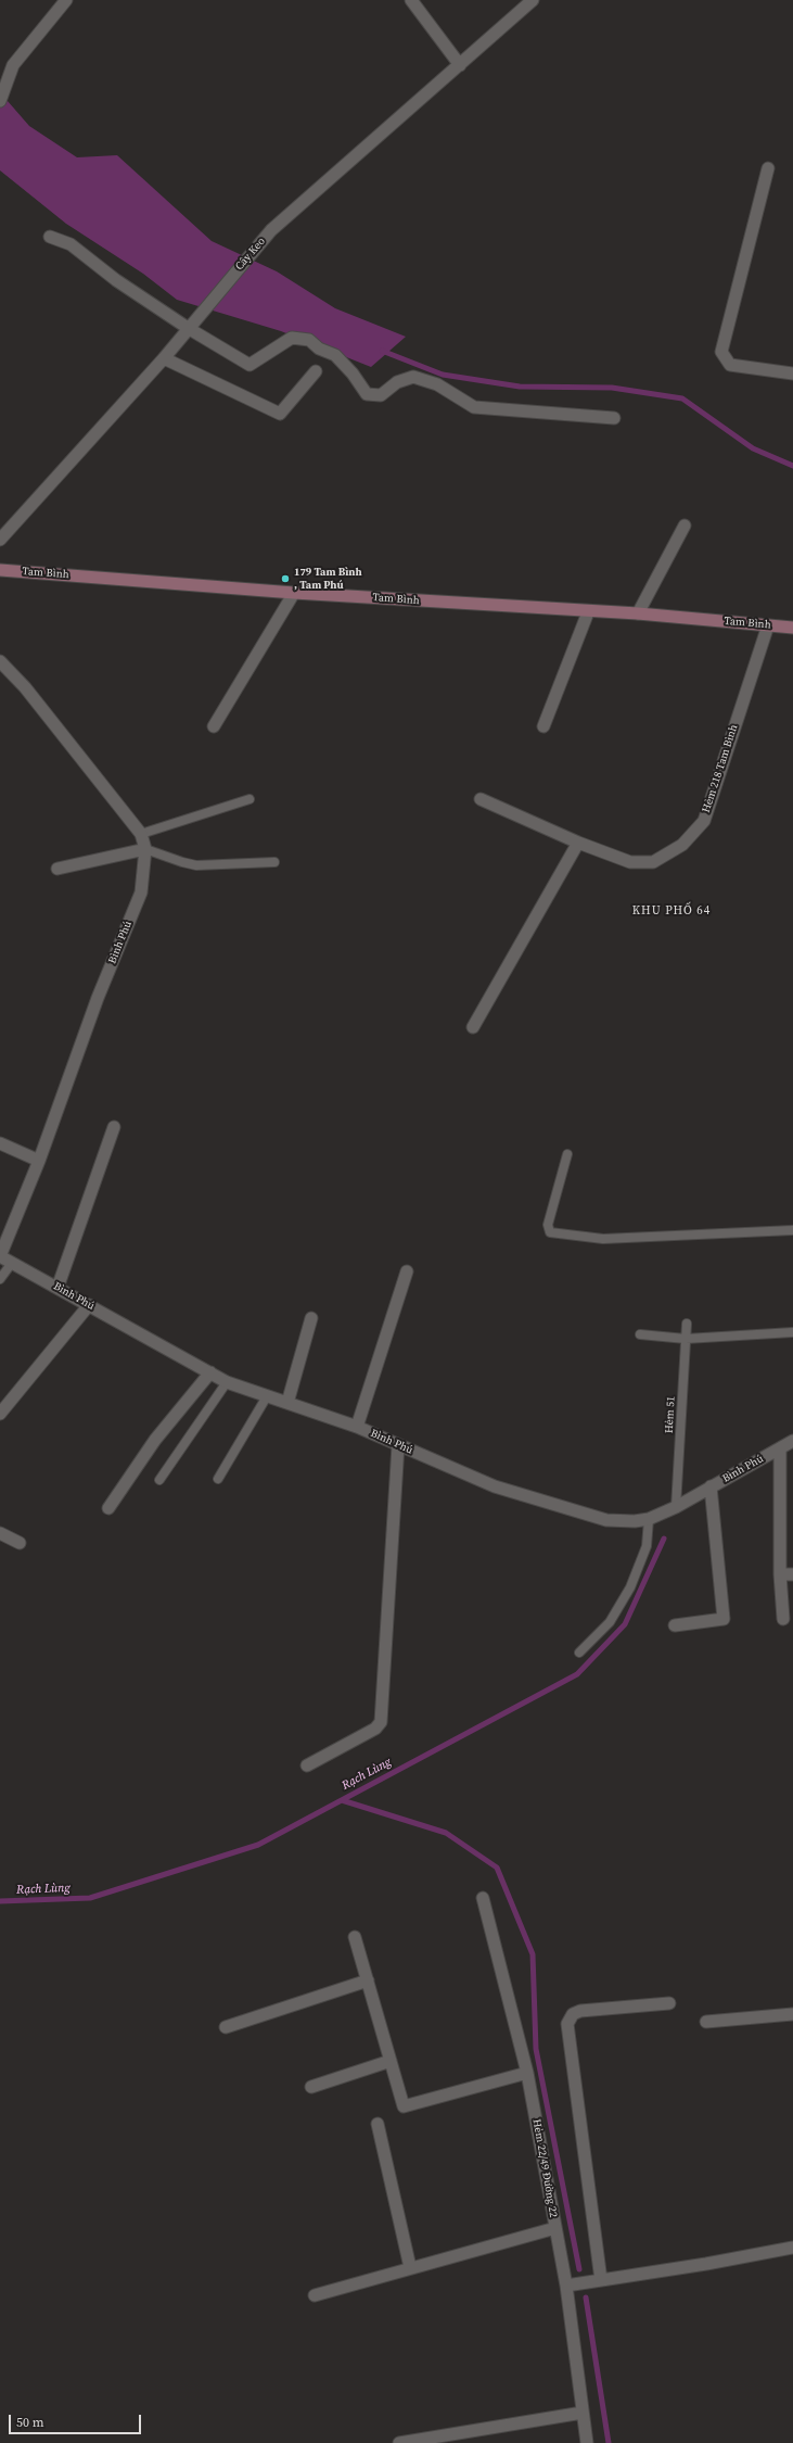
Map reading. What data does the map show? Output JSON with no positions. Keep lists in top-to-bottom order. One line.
{"streets":{"main road":["Tam Bình"],"street":["Cây Keo","Hẻm 218 Tam Bình","Bình Phú","Hẻm 22/49 Đường 22"],"lane":["Hẻm 51"]},"crossings":[["Tam Bình","Hẻm 218 Tam Bình"],["Bình Phú","Hẻm 51"]],"districts":["KHU PHỐ 64"],"water":["Rạch Lùng"],"places":["179 Tam Bình , Tam Phú"],"scale_bar":"50 m"}
